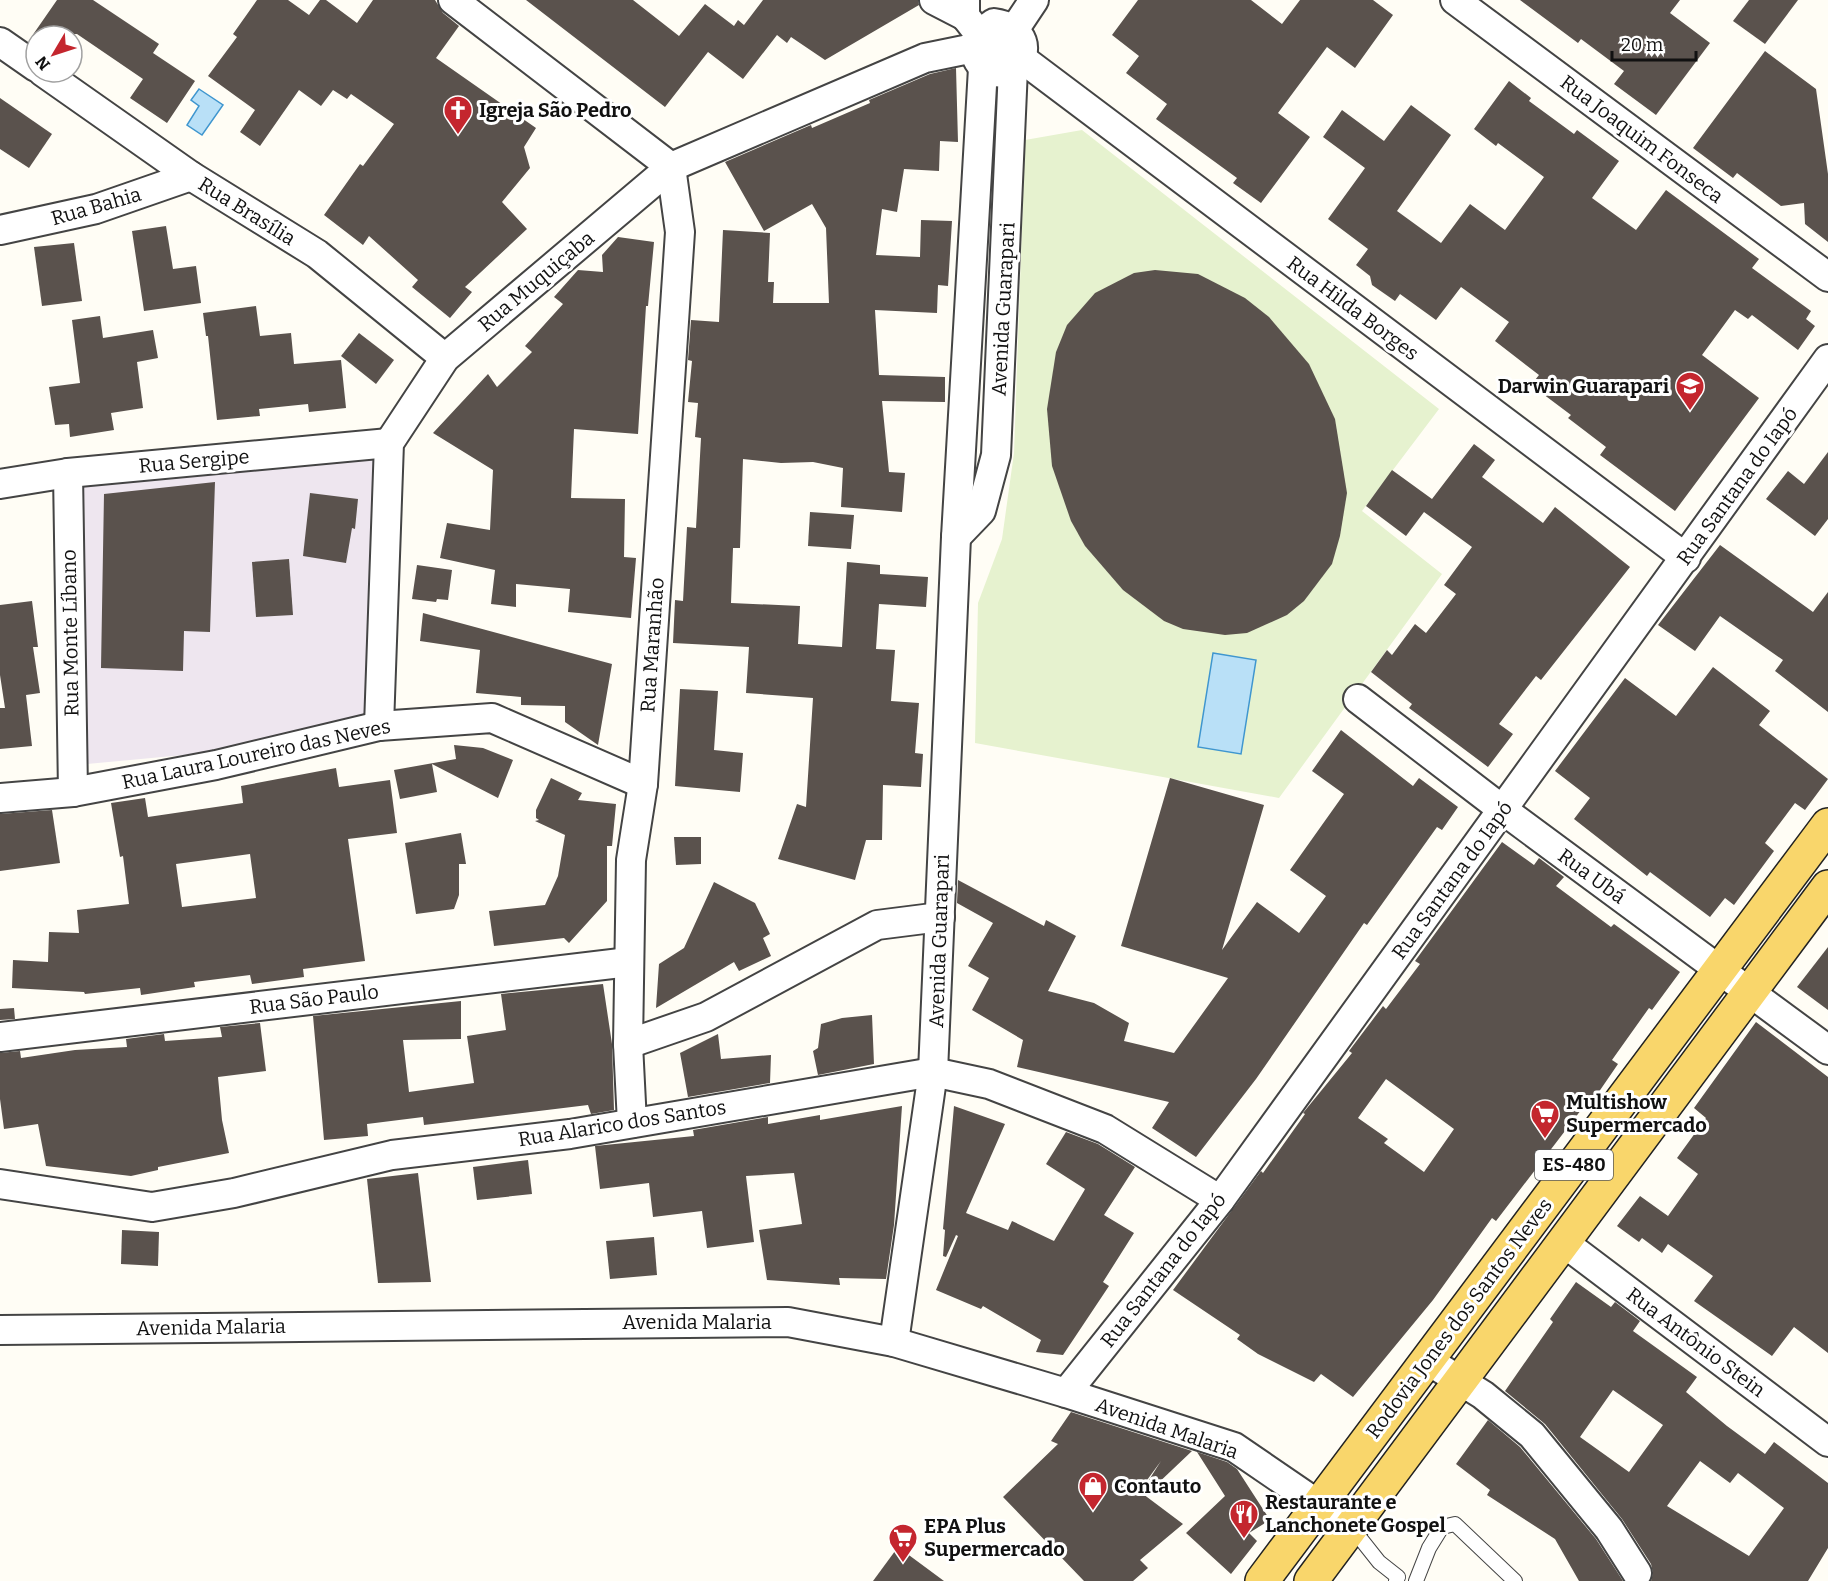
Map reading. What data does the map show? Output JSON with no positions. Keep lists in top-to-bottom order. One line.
{"streets":{"main road":["ES-480","Rodovia Jones dos Santos Neves"],"street":["Rua Joaquim Fonseca","Rua Bahia","Rua Brasília","Rua Muquiçaba","Rua Hilda Borges","Avenida Guarapari","Rua Sergipe","Rua Santana do Iapó","Rua Monte Líbano","Rua Maranhão","Rua Laura Loureiro das Neves","Rua Ubá","Rua São Paulo","Rua Alarico dos Santos","Avenida Malaria","Rua Antônio Stein"]},"crossings":[["Rua Bahia","Rua Brasília"],["Rua Brasília","Rua Muquiçaba"],["Rua Muquiçaba","Avenida Guarapari"],["Rua Muquiçaba","Rua Sergipe"],["Rua Muquiçaba","Rua Maranhão"],["Rua Hilda Borges","Avenida Guarapari"],["Rua Hilda Borges","Rua Santana do Iapó"],["Avenida Guarapari","Rua Alarico dos Santos"],["Avenida Guarapari","Avenida Malaria"],["Rua Sergipe","Rua Monte Líbano"],["Rua Santana do Iapó","Rua Ubá"],["Rua Santana do Iapó","Rua Alarico dos Santos"],["Rua Santana do Iapó","Avenida Malaria"],["Rua Monte Líbano","Rua Laura Loureiro das Neves"],["Rua Maranhão","Rua Laura Loureiro das Neves"],["Rua Maranhão","Rua São Paulo"],["Rua Maranhão","Rua Alarico dos Santos"],["Rua Ubá","Rodovia Jones dos Santos Neves"],["Rodovia Jones dos Santos Neves","Avenida Malaria"],["Rodovia Jones dos Santos Neves","Rua Antônio Stein"]],"places":{"church":["Igreja São Pedro"],"school or university":["Darwin Guarapari"],"supermarket":["Multishow Supermercado","EPA Plus Supermercado"],"shop":["Contauto"],"restaurant":["Restaurante e Lanchonete Gospel"]},"scale_bar":"20 m","north":"bottom left"}
